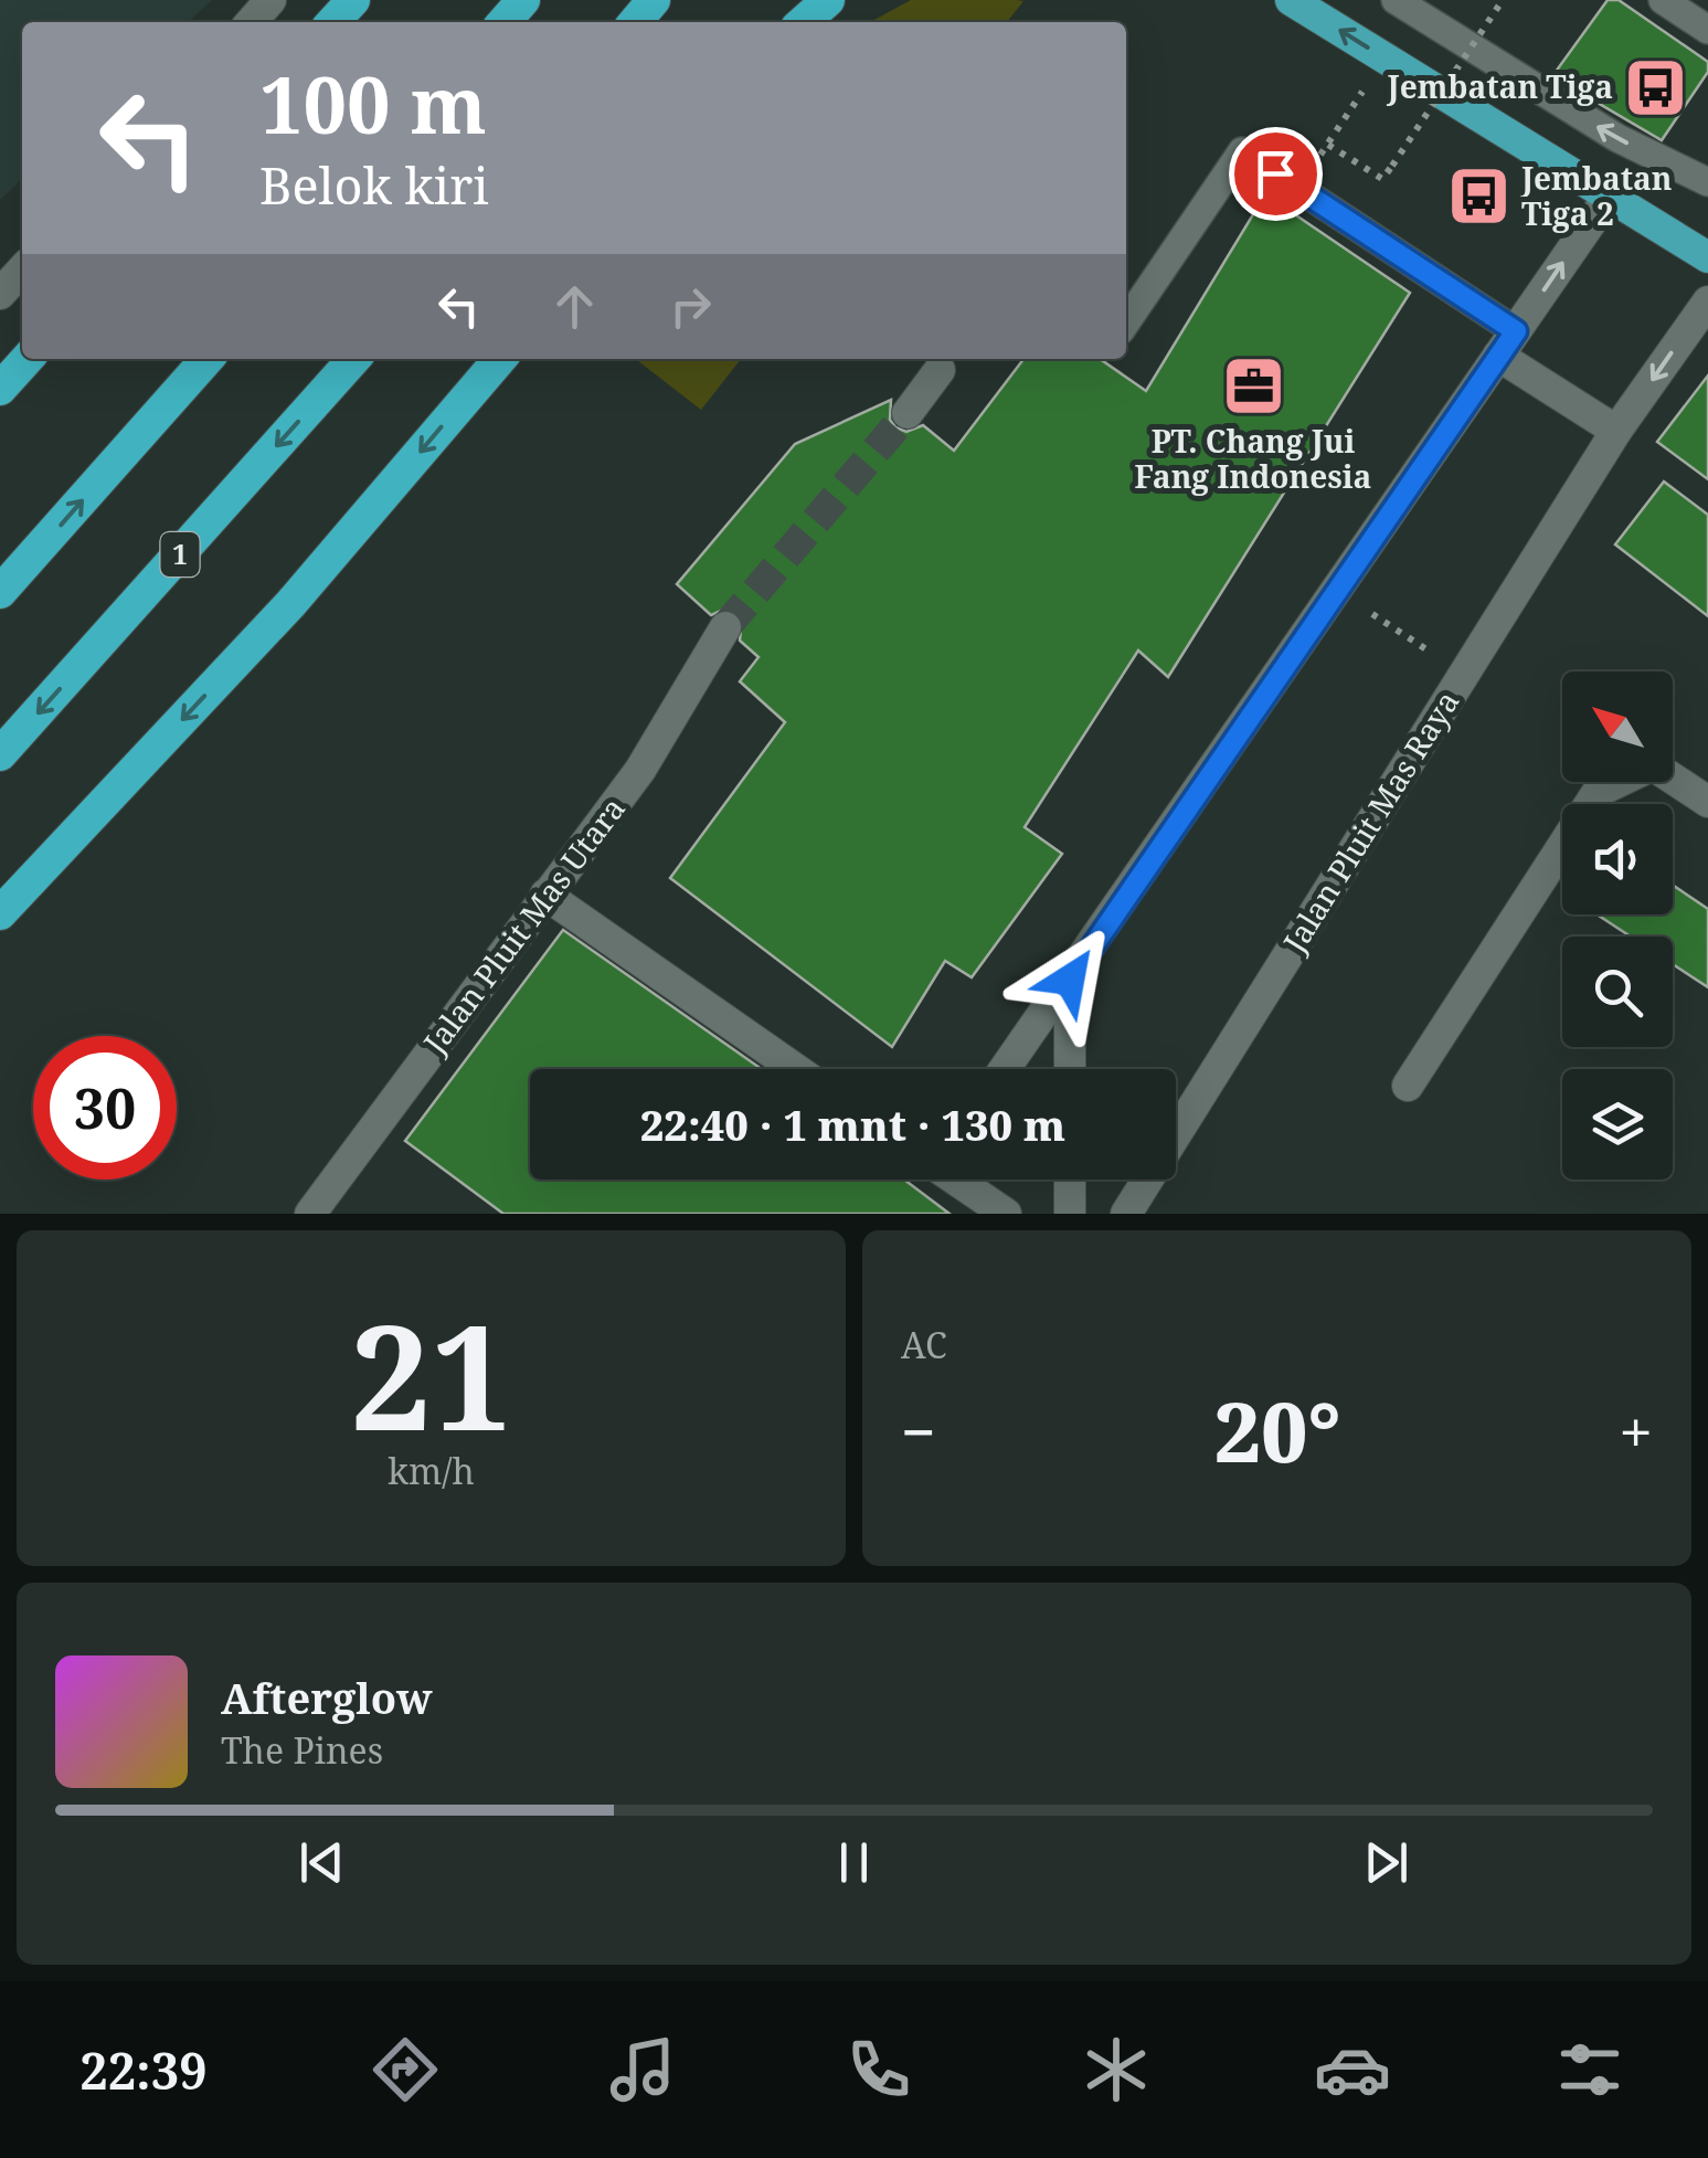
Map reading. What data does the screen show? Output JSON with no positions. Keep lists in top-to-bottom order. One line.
{"streets":{"highway":["1"],"street":["Jalan Pluit Mas Raya","Jalan Pluit Mas Utara"]},"places":{"bus stop":["Jembatan Tiga","Jembatan Tiga 2"],"office":["PT. Chang Jui Fang Indonesia"]},"north":"top left","page":{"turn":["100 m","Belok kiri"],"limit":"30","trip":"22:40 · 1 mnt · 130 m","tile":[["21","km/h"],"AC"],"heat":["−","20°","+"],"song":["Afterglow","The Pines"],"tabs":"22:39"}}
